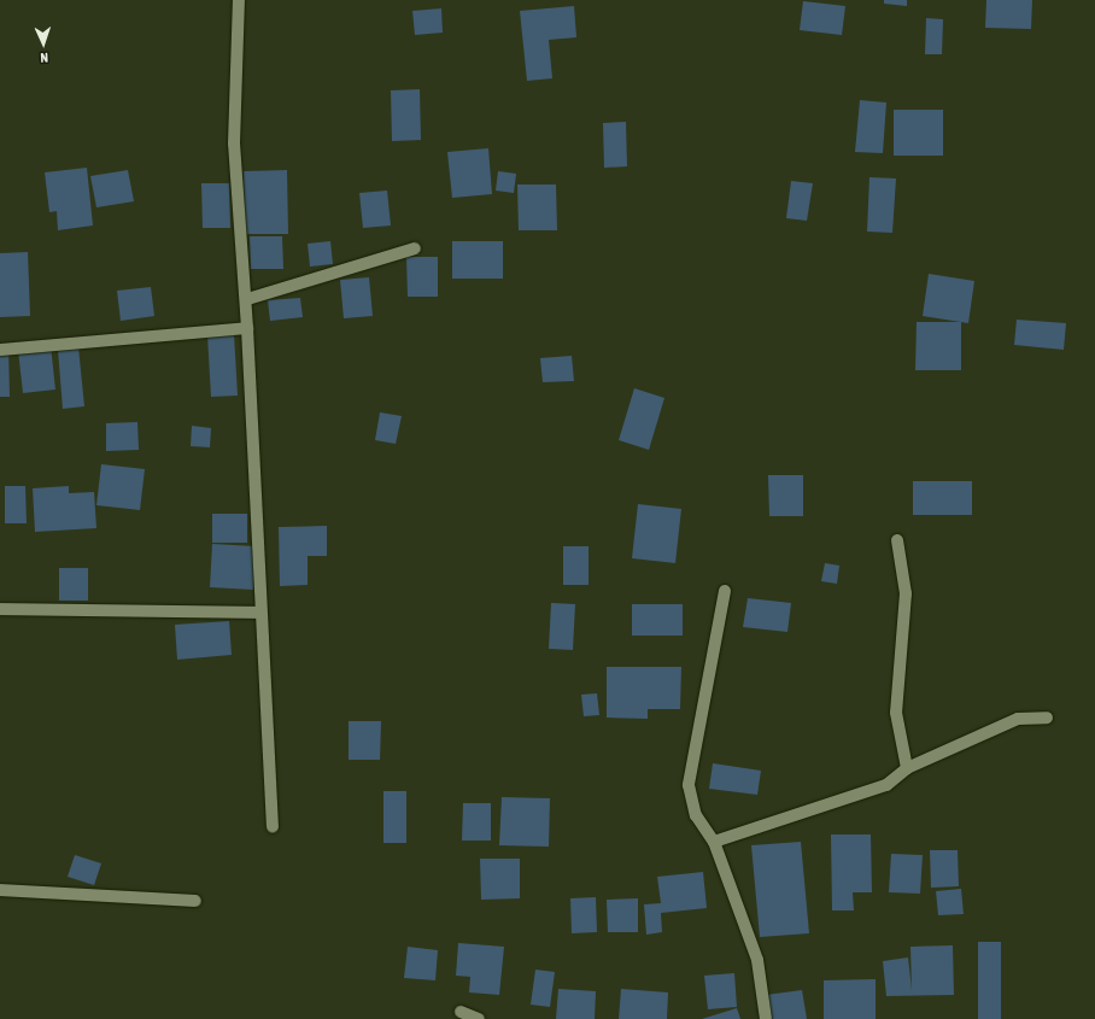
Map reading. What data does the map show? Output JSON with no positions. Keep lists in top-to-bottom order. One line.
{"north":"bottom"}
